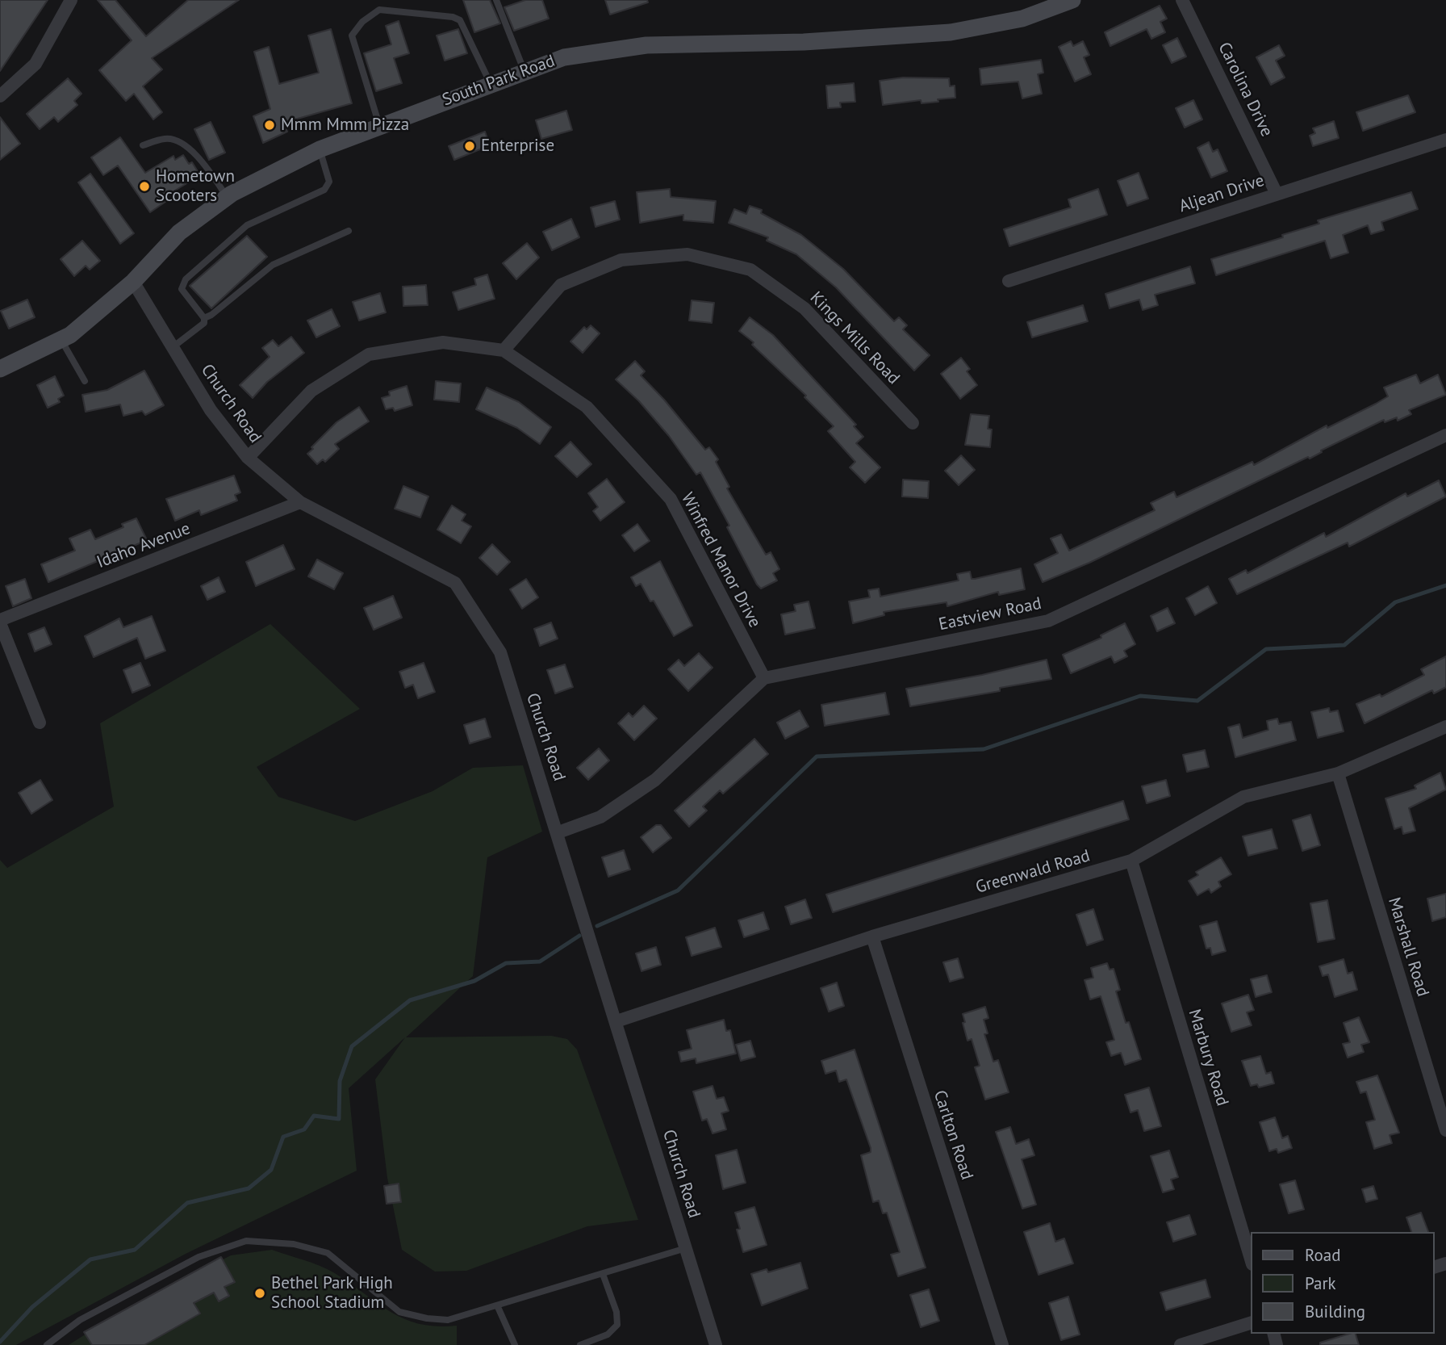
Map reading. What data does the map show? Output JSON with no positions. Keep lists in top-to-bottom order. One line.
{"streets":{"main road":["South Park Road"],"street":["Carolina Drive","Aljean Drive","Kings Mills Road","Church Road","Idaho Avenue","Winfred Manor Drive","Eastview Road","Greenwald Road","Marshall Road","Marbury Road","Carlton Road"]},"crossings":[["South Park Road","Church Road"],["Carolina Drive","Aljean Drive"],["Kings Mills Road","Winfred Manor Drive"],["Church Road","Idaho Avenue"],["Church Road","Winfred Manor Drive"],["Church Road","Greenwald Road"],["Winfred Manor Drive","Eastview Road"],["Greenwald Road","Marshall Road"],["Greenwald Road","Marbury Road"],["Greenwald Road","Carlton Road"]],"places":["Mmm Mmm Pizza","Enterprise","Hometown Scooters","Bethel Park High School Stadium"],"legend":["Road","Park","Building"]}
